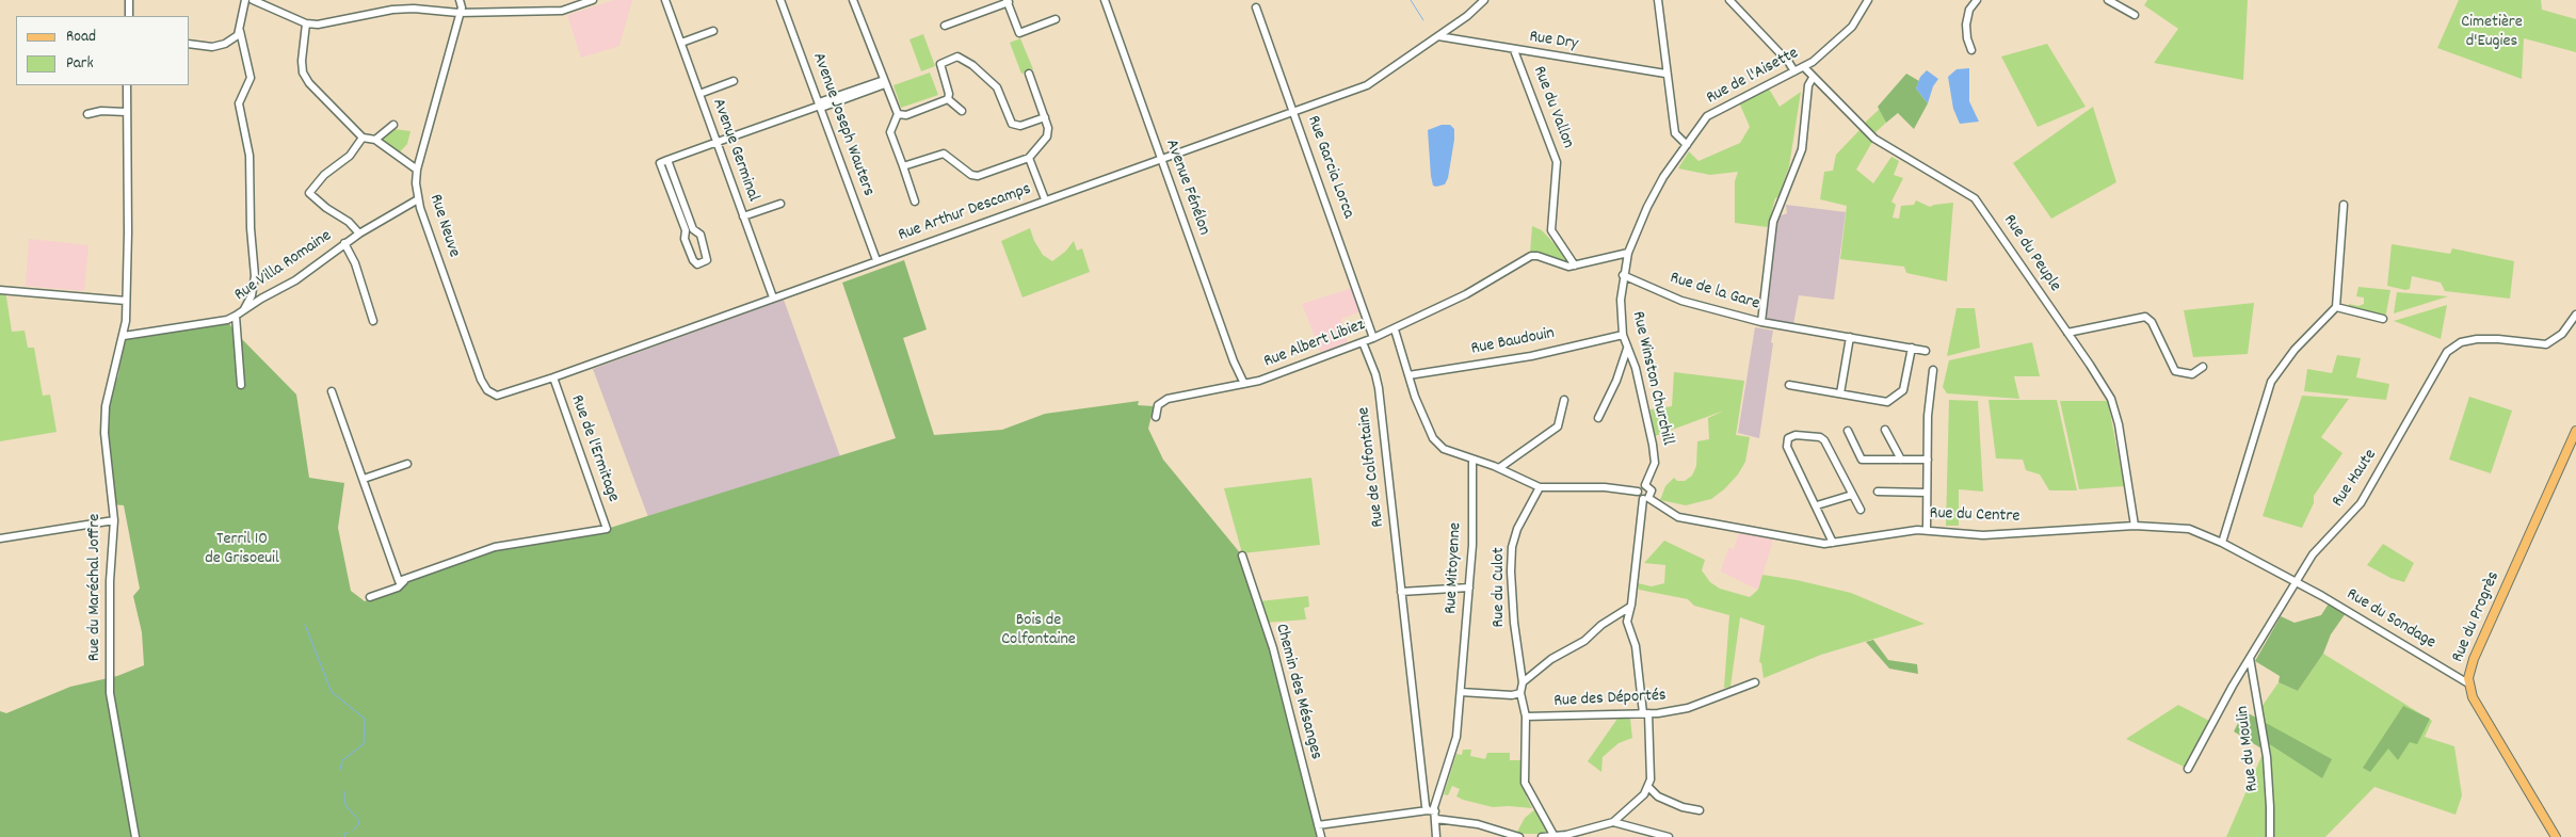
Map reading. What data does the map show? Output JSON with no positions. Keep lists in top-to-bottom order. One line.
{"streets":{"main road":["Rue du Progrès"],"street":["Rue Dry","Rue de l'Aisette","Rue du Vallon","Avenue Joseph Wauters","Avenue Germinal","Rue Garcia Lorca","Avenue Fénélon","Rue Arthur Descamps","Rue Neuve","Rue du Peuple","Rue Villa Romaine","Rue de la Gare","Rue Baudouin","Rue Albert Libiez","Rue Winston Churchill","Rue de l'Ermitage","Rue de Colfontaine","Rue Haute","Rue du Centre","Rue Mitoyenne","Rue du Maréchal Joffre","Rue du Culot","Rue du Sondage","Chemin des Mésanges","Rue des Déportés","Rue du Moulin"]},"crossings":[["Rue Dry","Rue du Vallon"],["Rue Dry","Rue Arthur Descamps"],["Rue de l'Aisette","Rue du Peuple"],["Rue de l'Aisette","Rue de la Gare"],["Rue de l'Aisette","Rue Winston Churchill"],["Rue du Vallon","Rue Albert Libiez"],["Avenue Joseph Wauters","Rue Arthur Descamps"],["Avenue Germinal","Rue Arthur Descamps"],["Rue Garcia Lorca","Rue Arthur Descamps"],["Rue Garcia Lorca","Rue Albert Libiez"],["Avenue Fénélon","Rue Arthur Descamps"],["Avenue Fénélon","Rue Albert Libiez"],["Rue Arthur Descamps","Rue Neuve"],["Rue Arthur Descamps","Rue de l'Ermitage"],["Rue Neuve","Rue Villa Romaine"],["Rue du Peuple","Rue du Centre"],["Rue Villa Romaine","Rue du Maréchal Joffre"],["Rue de la Gare","Rue Winston Churchill"],["Rue Baudouin","Rue Winston Churchill"],["Rue Albert Libiez","Rue de Colfontaine"],["Rue de Colfontaine","Rue Mitoyenne"],["Rue Haute","Rue du Centre"],["Rue Haute","Rue du Sondage"],["Rue Haute","Rue du Moulin"],["Rue du Centre","Rue du Sondage"],["Rue du Progrès","Rue du Sondage"]],"parks":["Cimetière d'Eugies","Terril 10 de Grisoeuil","Bois de Colfontaine"],"legend":["Road","Park"]}
